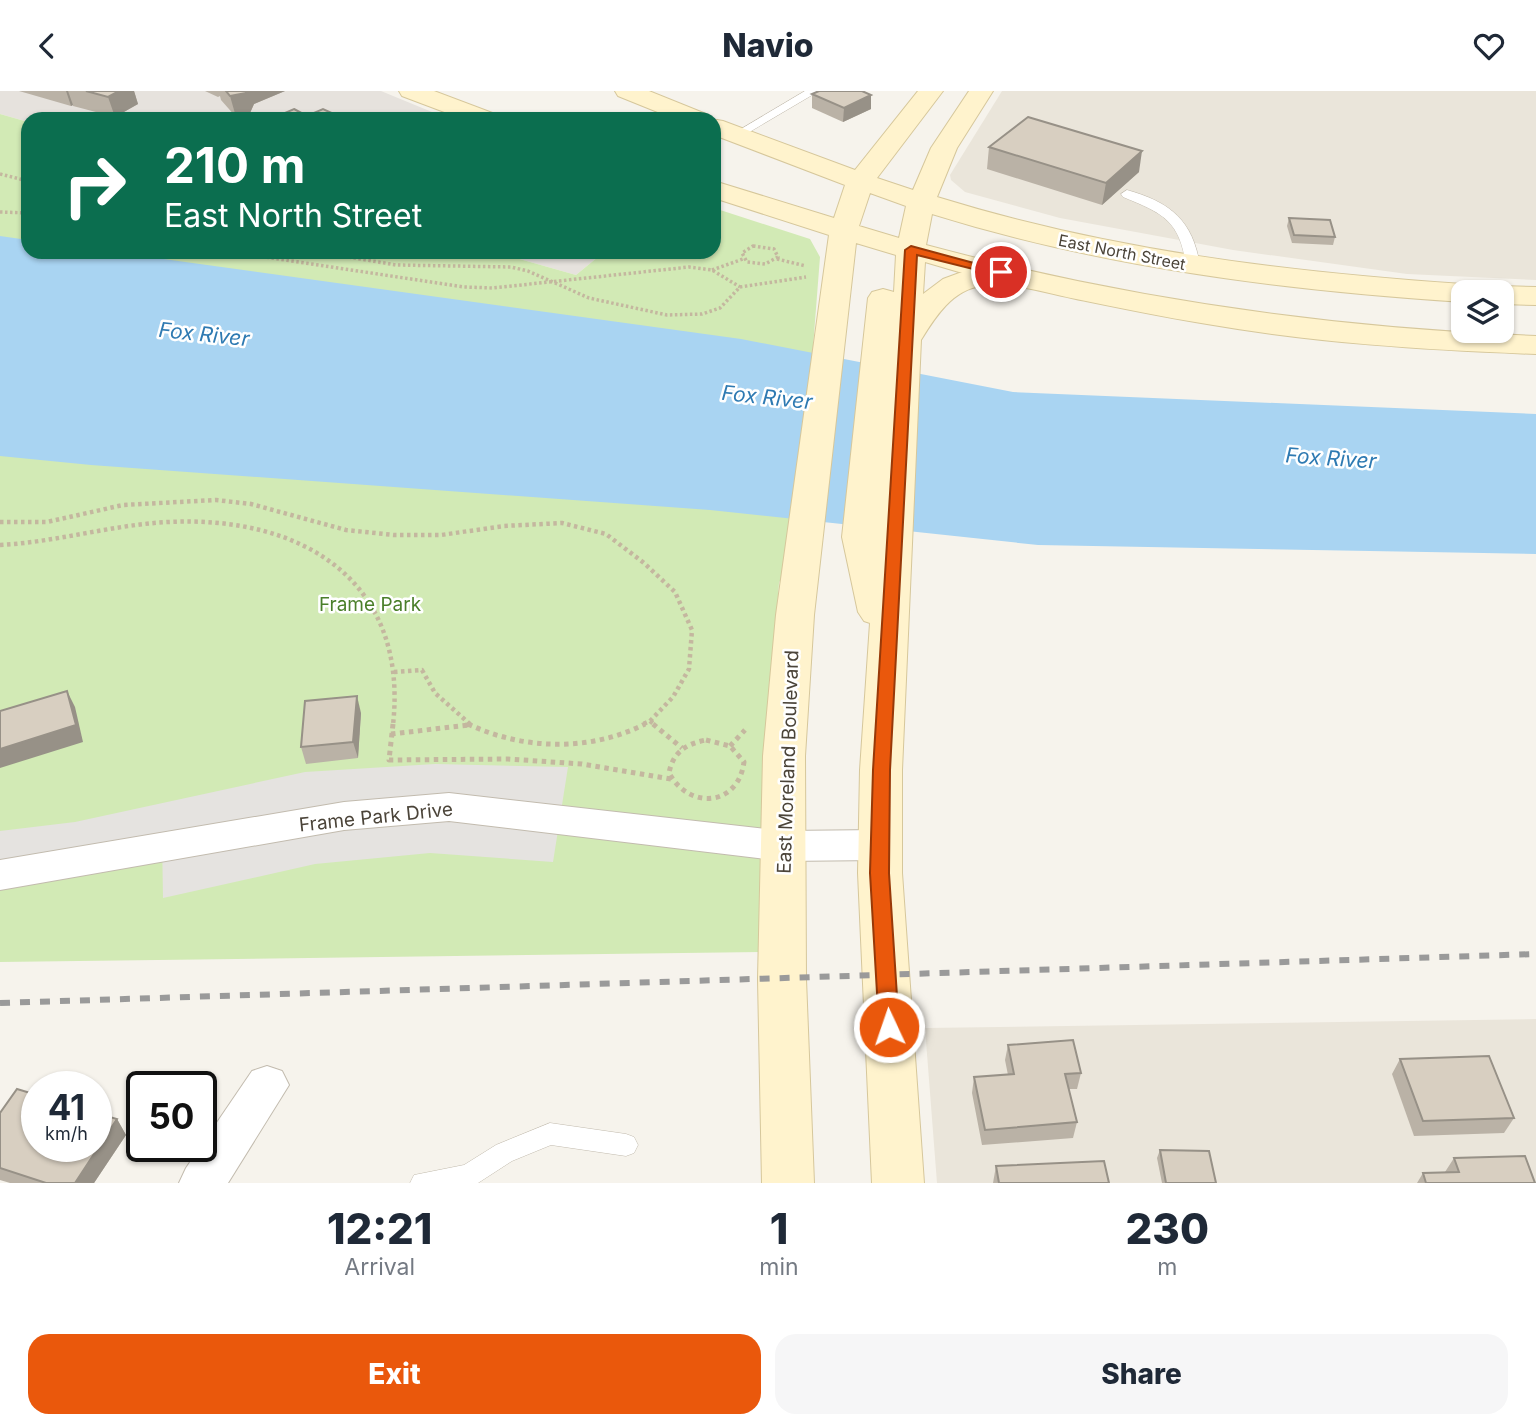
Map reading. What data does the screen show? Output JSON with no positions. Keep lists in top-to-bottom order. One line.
{"streets":{"main road":["East North Street","East Moreland Boulevard"],"street":["Frame Park Drive"]},"crossings":[["East North Street","East Moreland Boulevard"],["East Moreland Boulevard","Frame Park Drive"]],"water":["Fox River"],"parks":["Frame Park"],"page":{"header":"Navio","turn":["210 m","East North Street"],"speed":"41 km/h","limit":"50","eta":["12:21","Arrival","1","min","230","m"],"buttons":["Exit","Share"]}}
